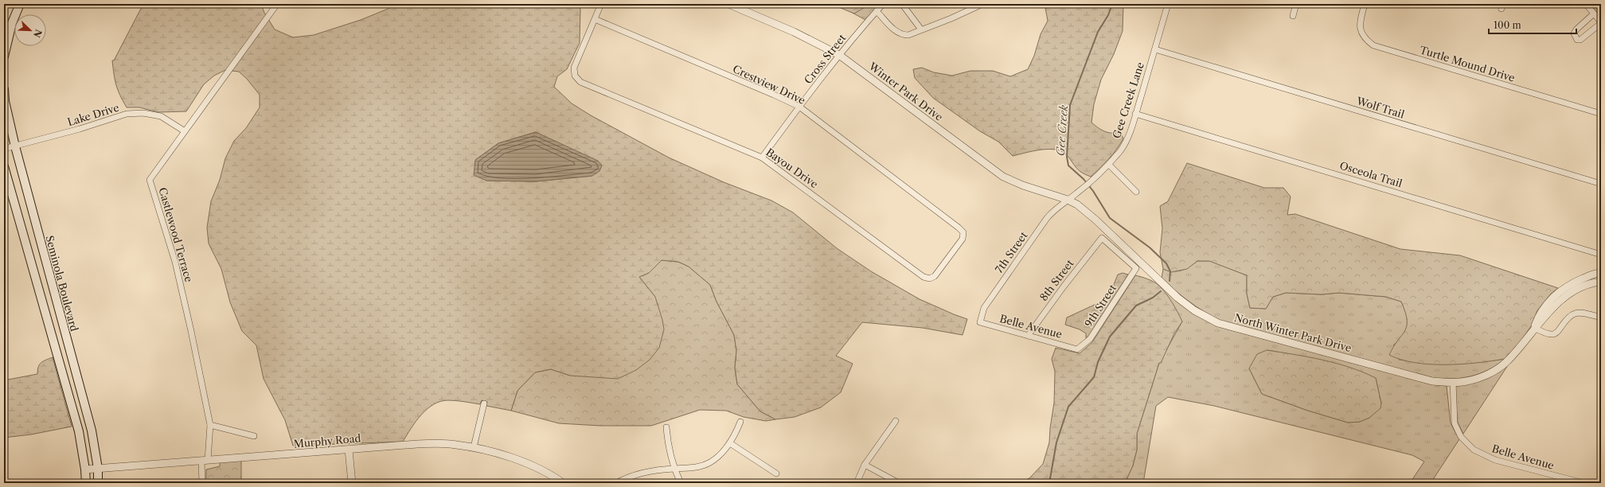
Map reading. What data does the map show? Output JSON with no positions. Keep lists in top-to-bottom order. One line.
{"streets":{"main road":["Seminola Boulevard"],"street":["Cross Street","Turtle Mound Drive","Crestview Drive","Winter Park Drive","Gee Creek Lane","Wolf Trail","Lake Drive","Bayou Drive","Osceola Trail","Castlewood Terrace","7th Street","8th Street","9th Street","Belle Avenue","North Winter Park Drive","Murphy Road"]},"crossings":[["Cross Street","Crestview Drive"],["Cross Street","Winter Park Drive"],["Cross Street","Bayou Drive"],["Crestview Drive","Bayou Drive"],["Winter Park Drive","Gee Creek Lane"],["Winter Park Drive","7th Street"],["Winter Park Drive","North Winter Park Drive"],["Gee Creek Lane","Wolf Trail"],["Gee Creek Lane","Osceola Trail"],["Gee Creek Lane","7th Street"],["Gee Creek Lane","North Winter Park Drive"],["Lake Drive","Castlewood Terrace"],["Lake Drive","Seminola Boulevard"],["7th Street","Belle Avenue"],["7th Street","North Winter Park Drive"],["8th Street","9th Street"],["8th Street","Belle Avenue"],["Seminola Boulevard","Murphy Road"],["9th Street","Belle Avenue"],["Belle Avenue","North Winter Park Drive"]],"water":["Gee Creek"],"scale_bar":"100 m","north":"bottom right"}
